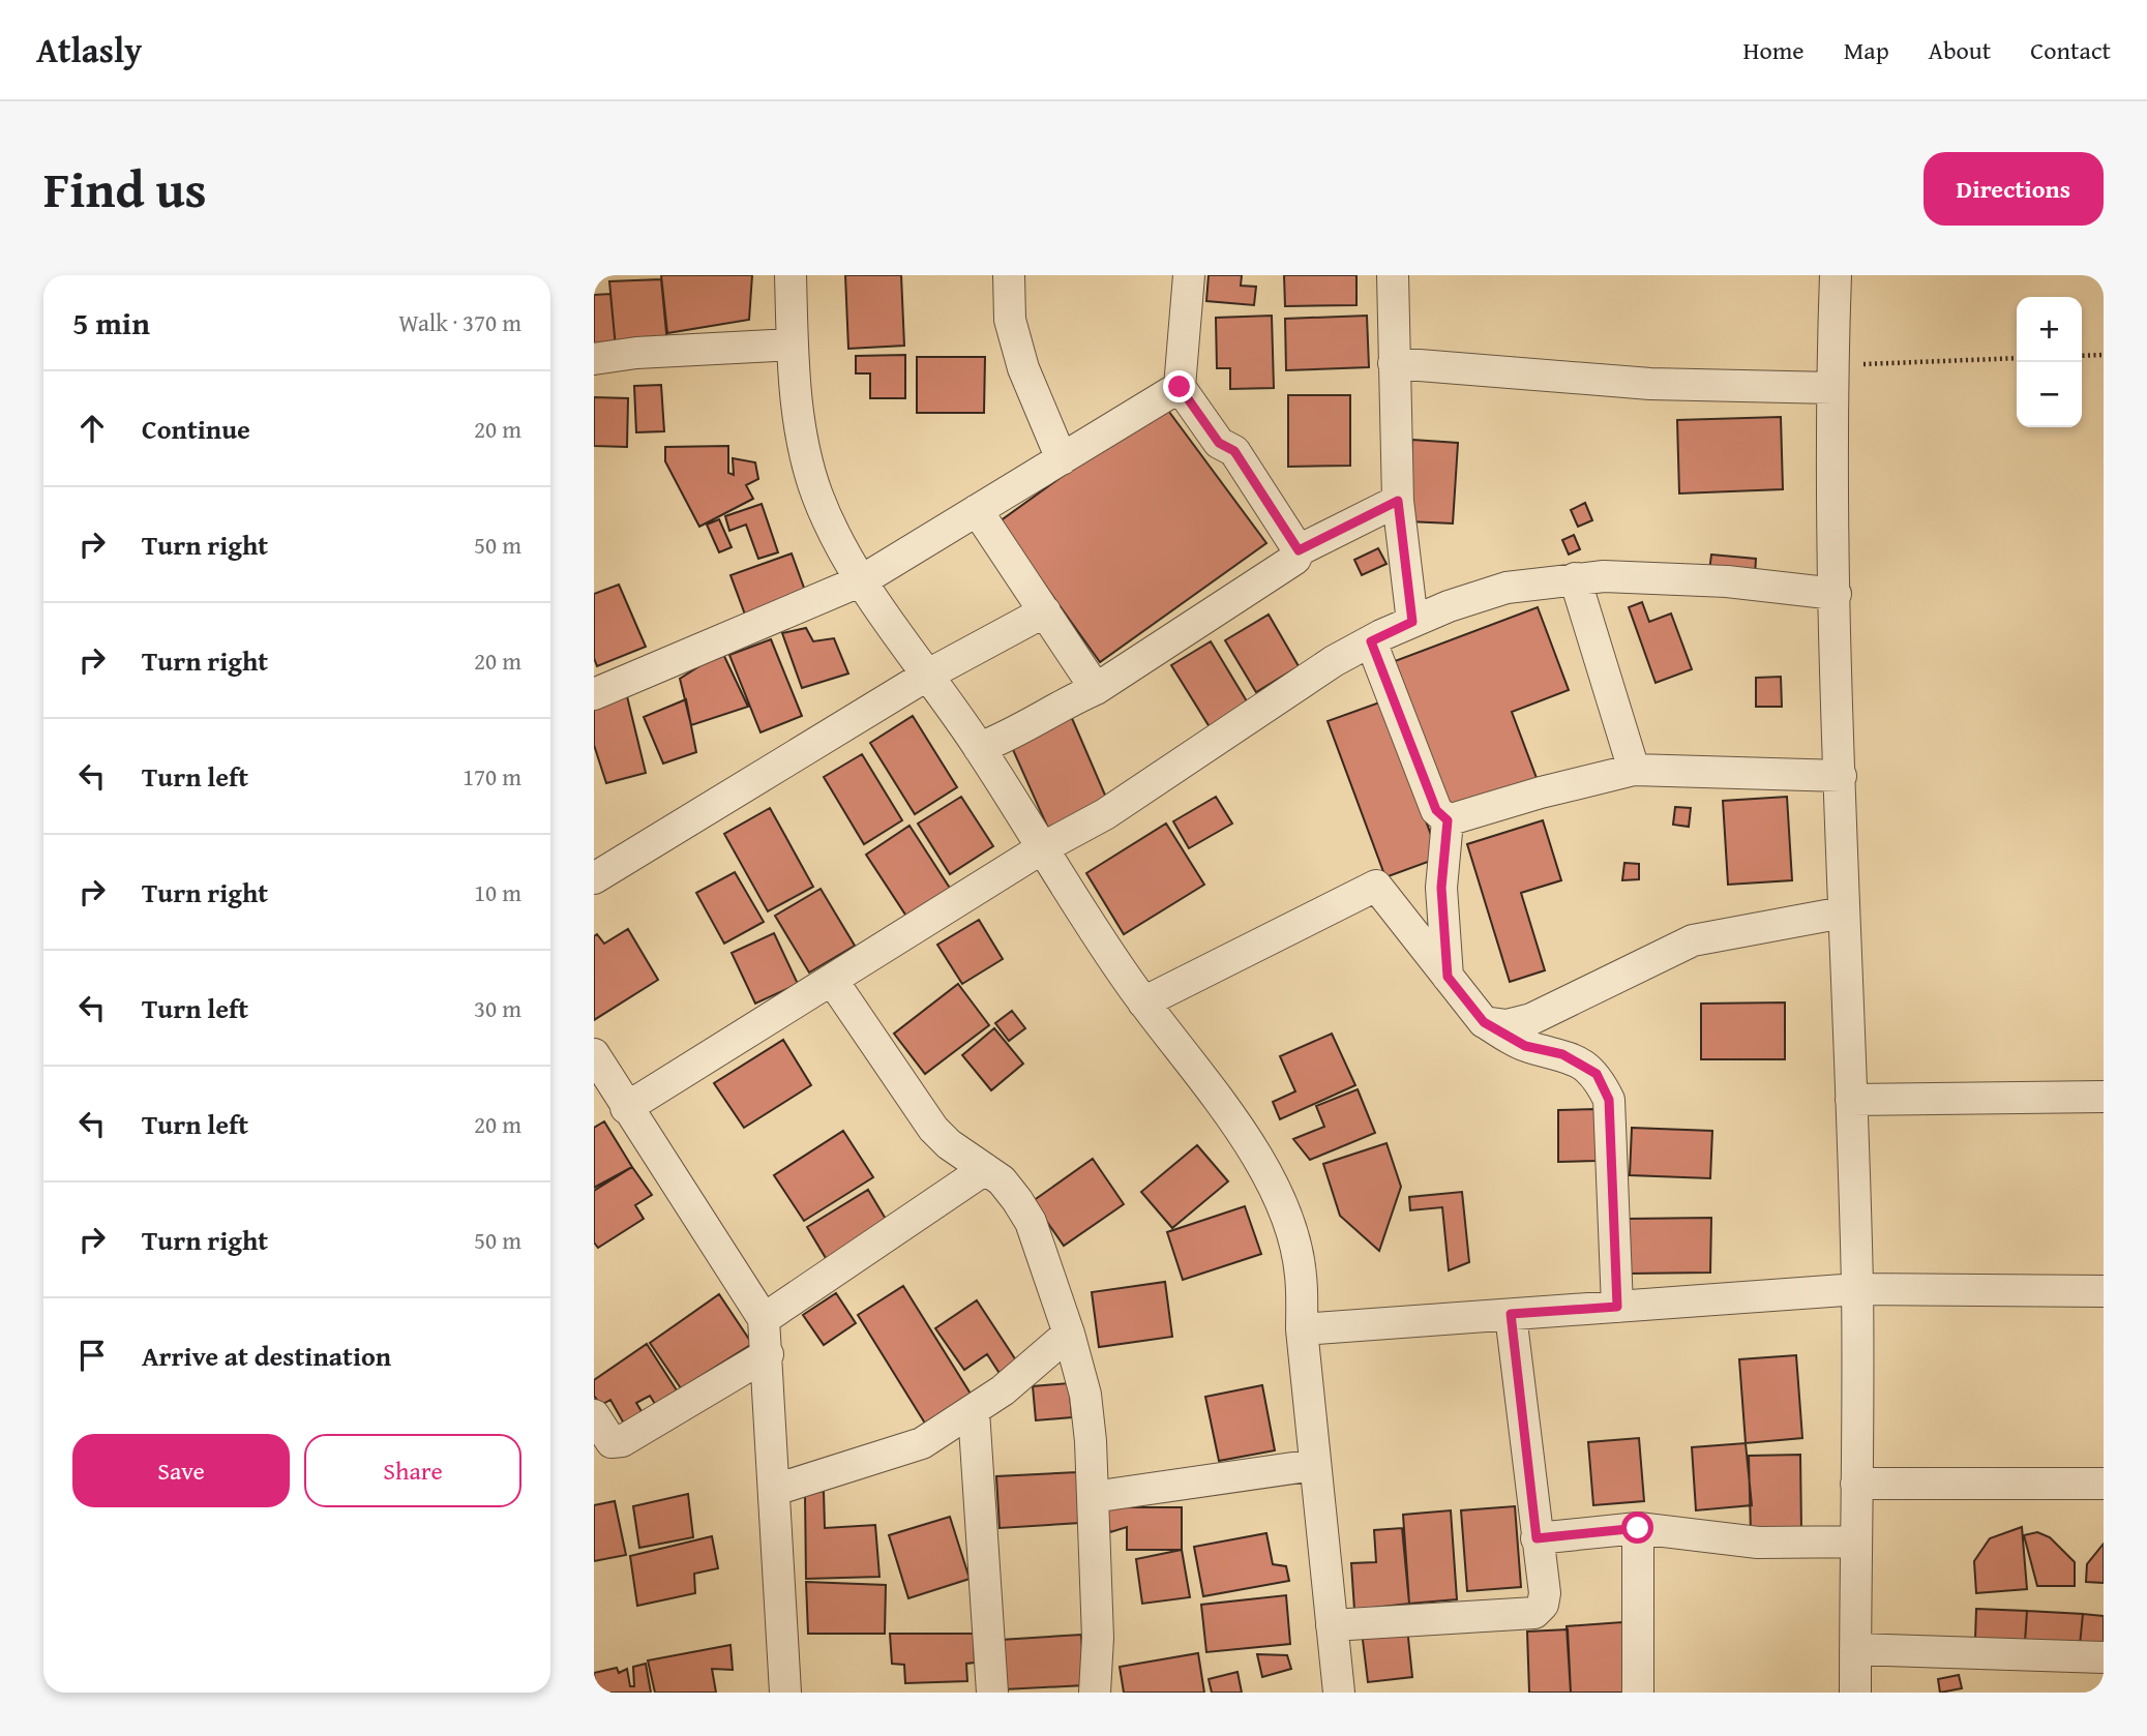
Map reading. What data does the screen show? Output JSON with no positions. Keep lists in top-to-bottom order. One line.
{"page":{"header":"Atlasly","nav":["Home","Map","About","Contact"],"title":"Find us","buttons":["Directions",["Save","Share"]],"heading":["5 min","Walk · 370 m"],"map_buttons":["+","−"],"list":[["Continue","20 m"],["Turn right","50 m"],["Turn right","20 m"],["Turn left","170 m"],["Turn right","10 m"],["Turn left","30 m"],["Turn left","20 m"],["Turn right","50 m"],"Arrive at destination"]}}
